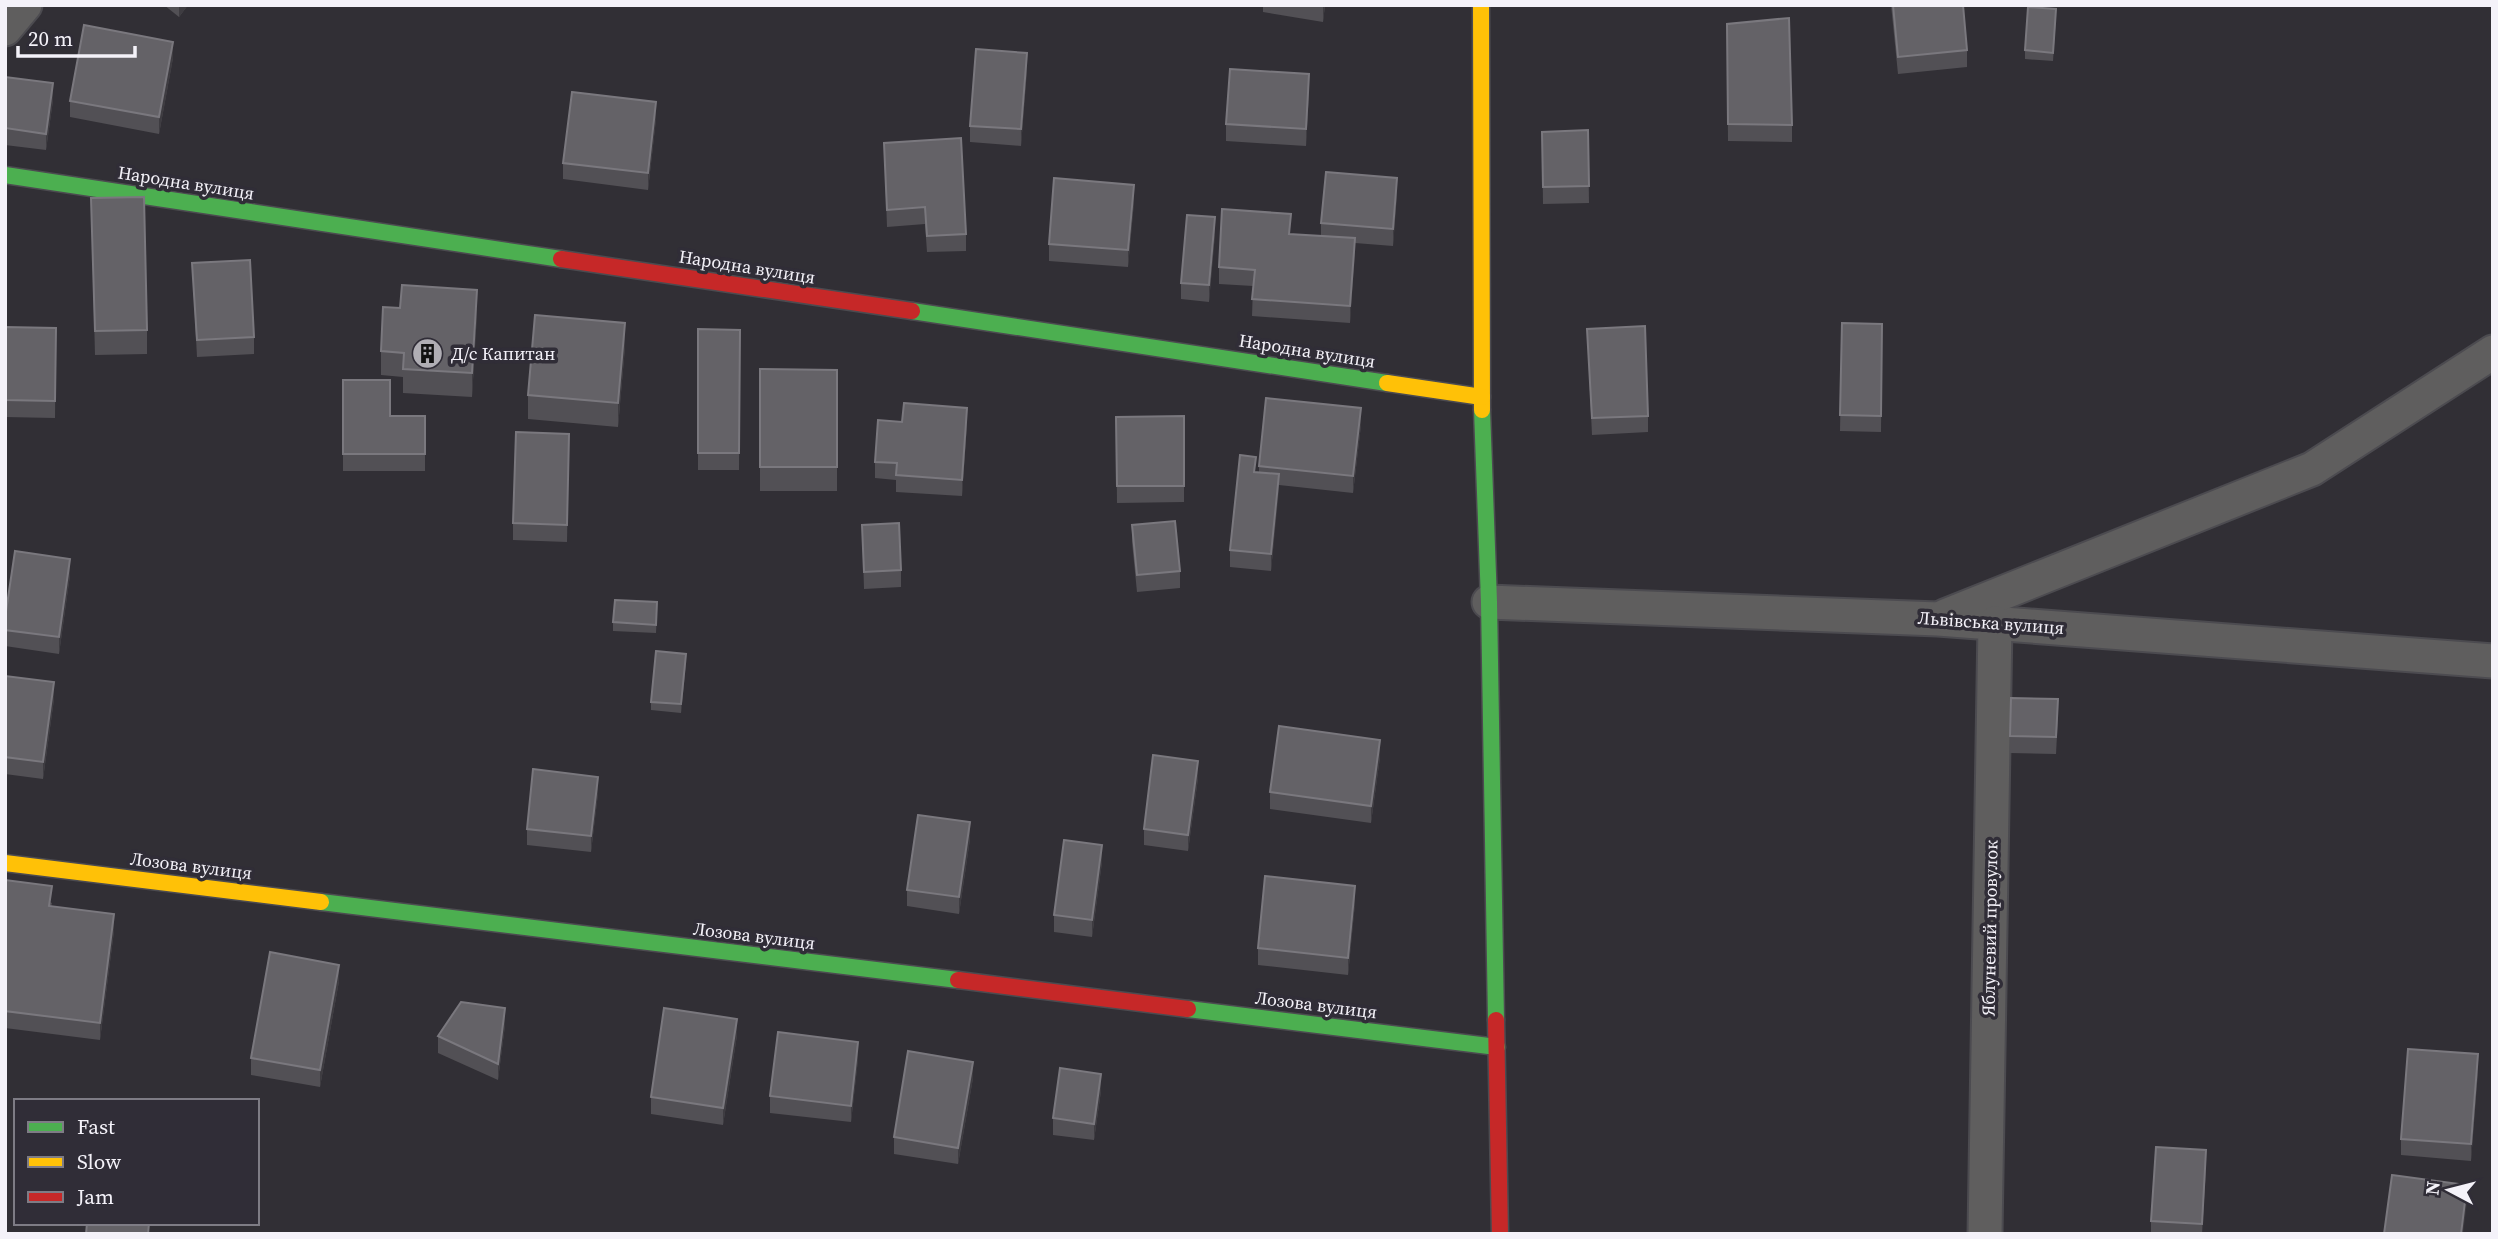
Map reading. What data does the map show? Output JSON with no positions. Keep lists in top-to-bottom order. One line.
{"streets":{"street":["Народна вулиця","Львівська вулиця","Лозова вулиця","Яблуневий провулок"]},"crossings":[["Львівська вулиця","Яблуневий провулок"]],"places":{"building":["Д/с Капитан"]},"legend":["Fast","Slow","Jam"],"scale_bar":"20 m","north":"left"}
